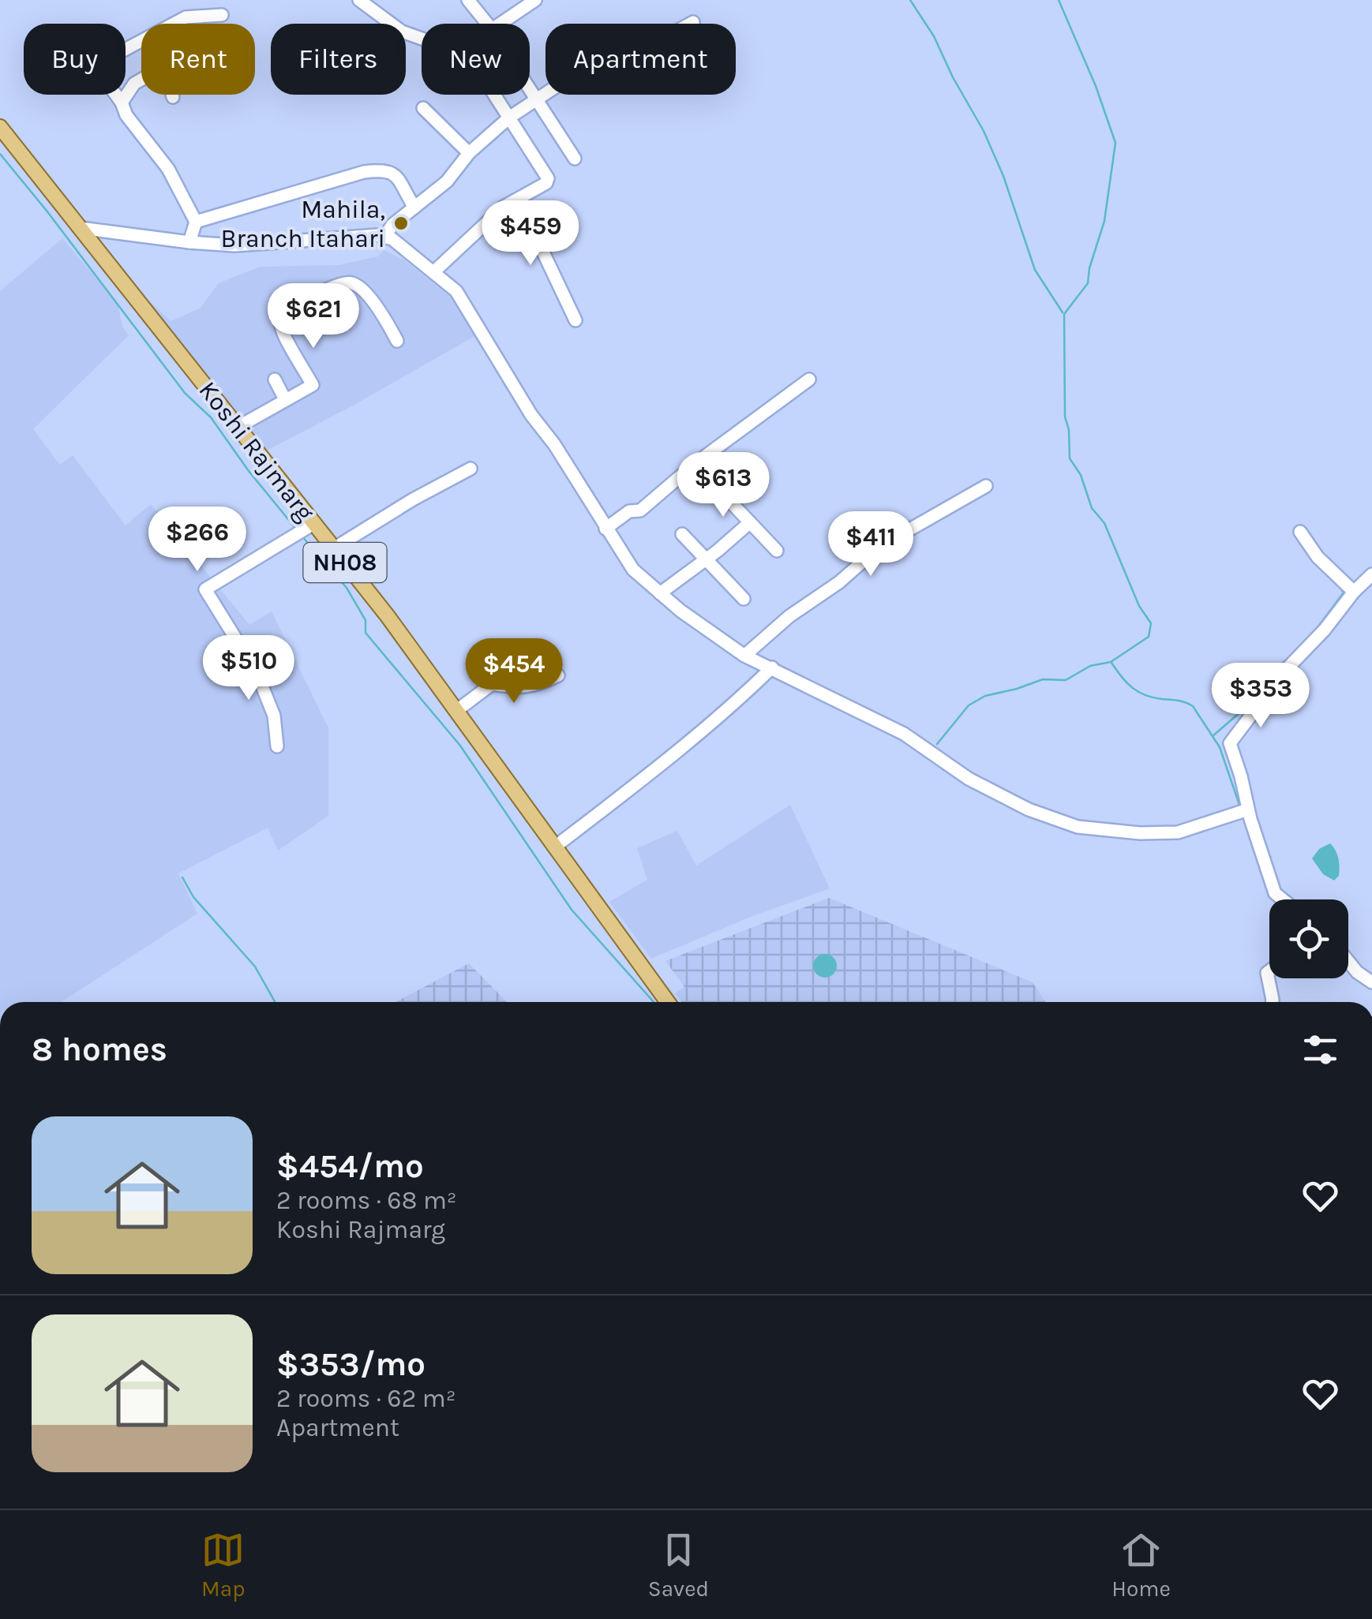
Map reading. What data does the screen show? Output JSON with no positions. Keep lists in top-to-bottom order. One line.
{"streets":{"main road":["Koshi Rajmarg","NH08"]},"places":["Mahila, Branch Itahari"],"page":{"chip":["Buy","Rent","Filters","New","Apartment"],"price":["$459","$621","$613","$266","$411","$510","$454","$353"],"heading":"8 homes","list":[{"name":"$454/mo","note":"2 rooms · 68 m² · Koshi Rajmarg"},{"name":"$353/mo","note":"2 rooms · 62 m² · Apartment"}],"tabs":["Map","Saved","Home"]}}
